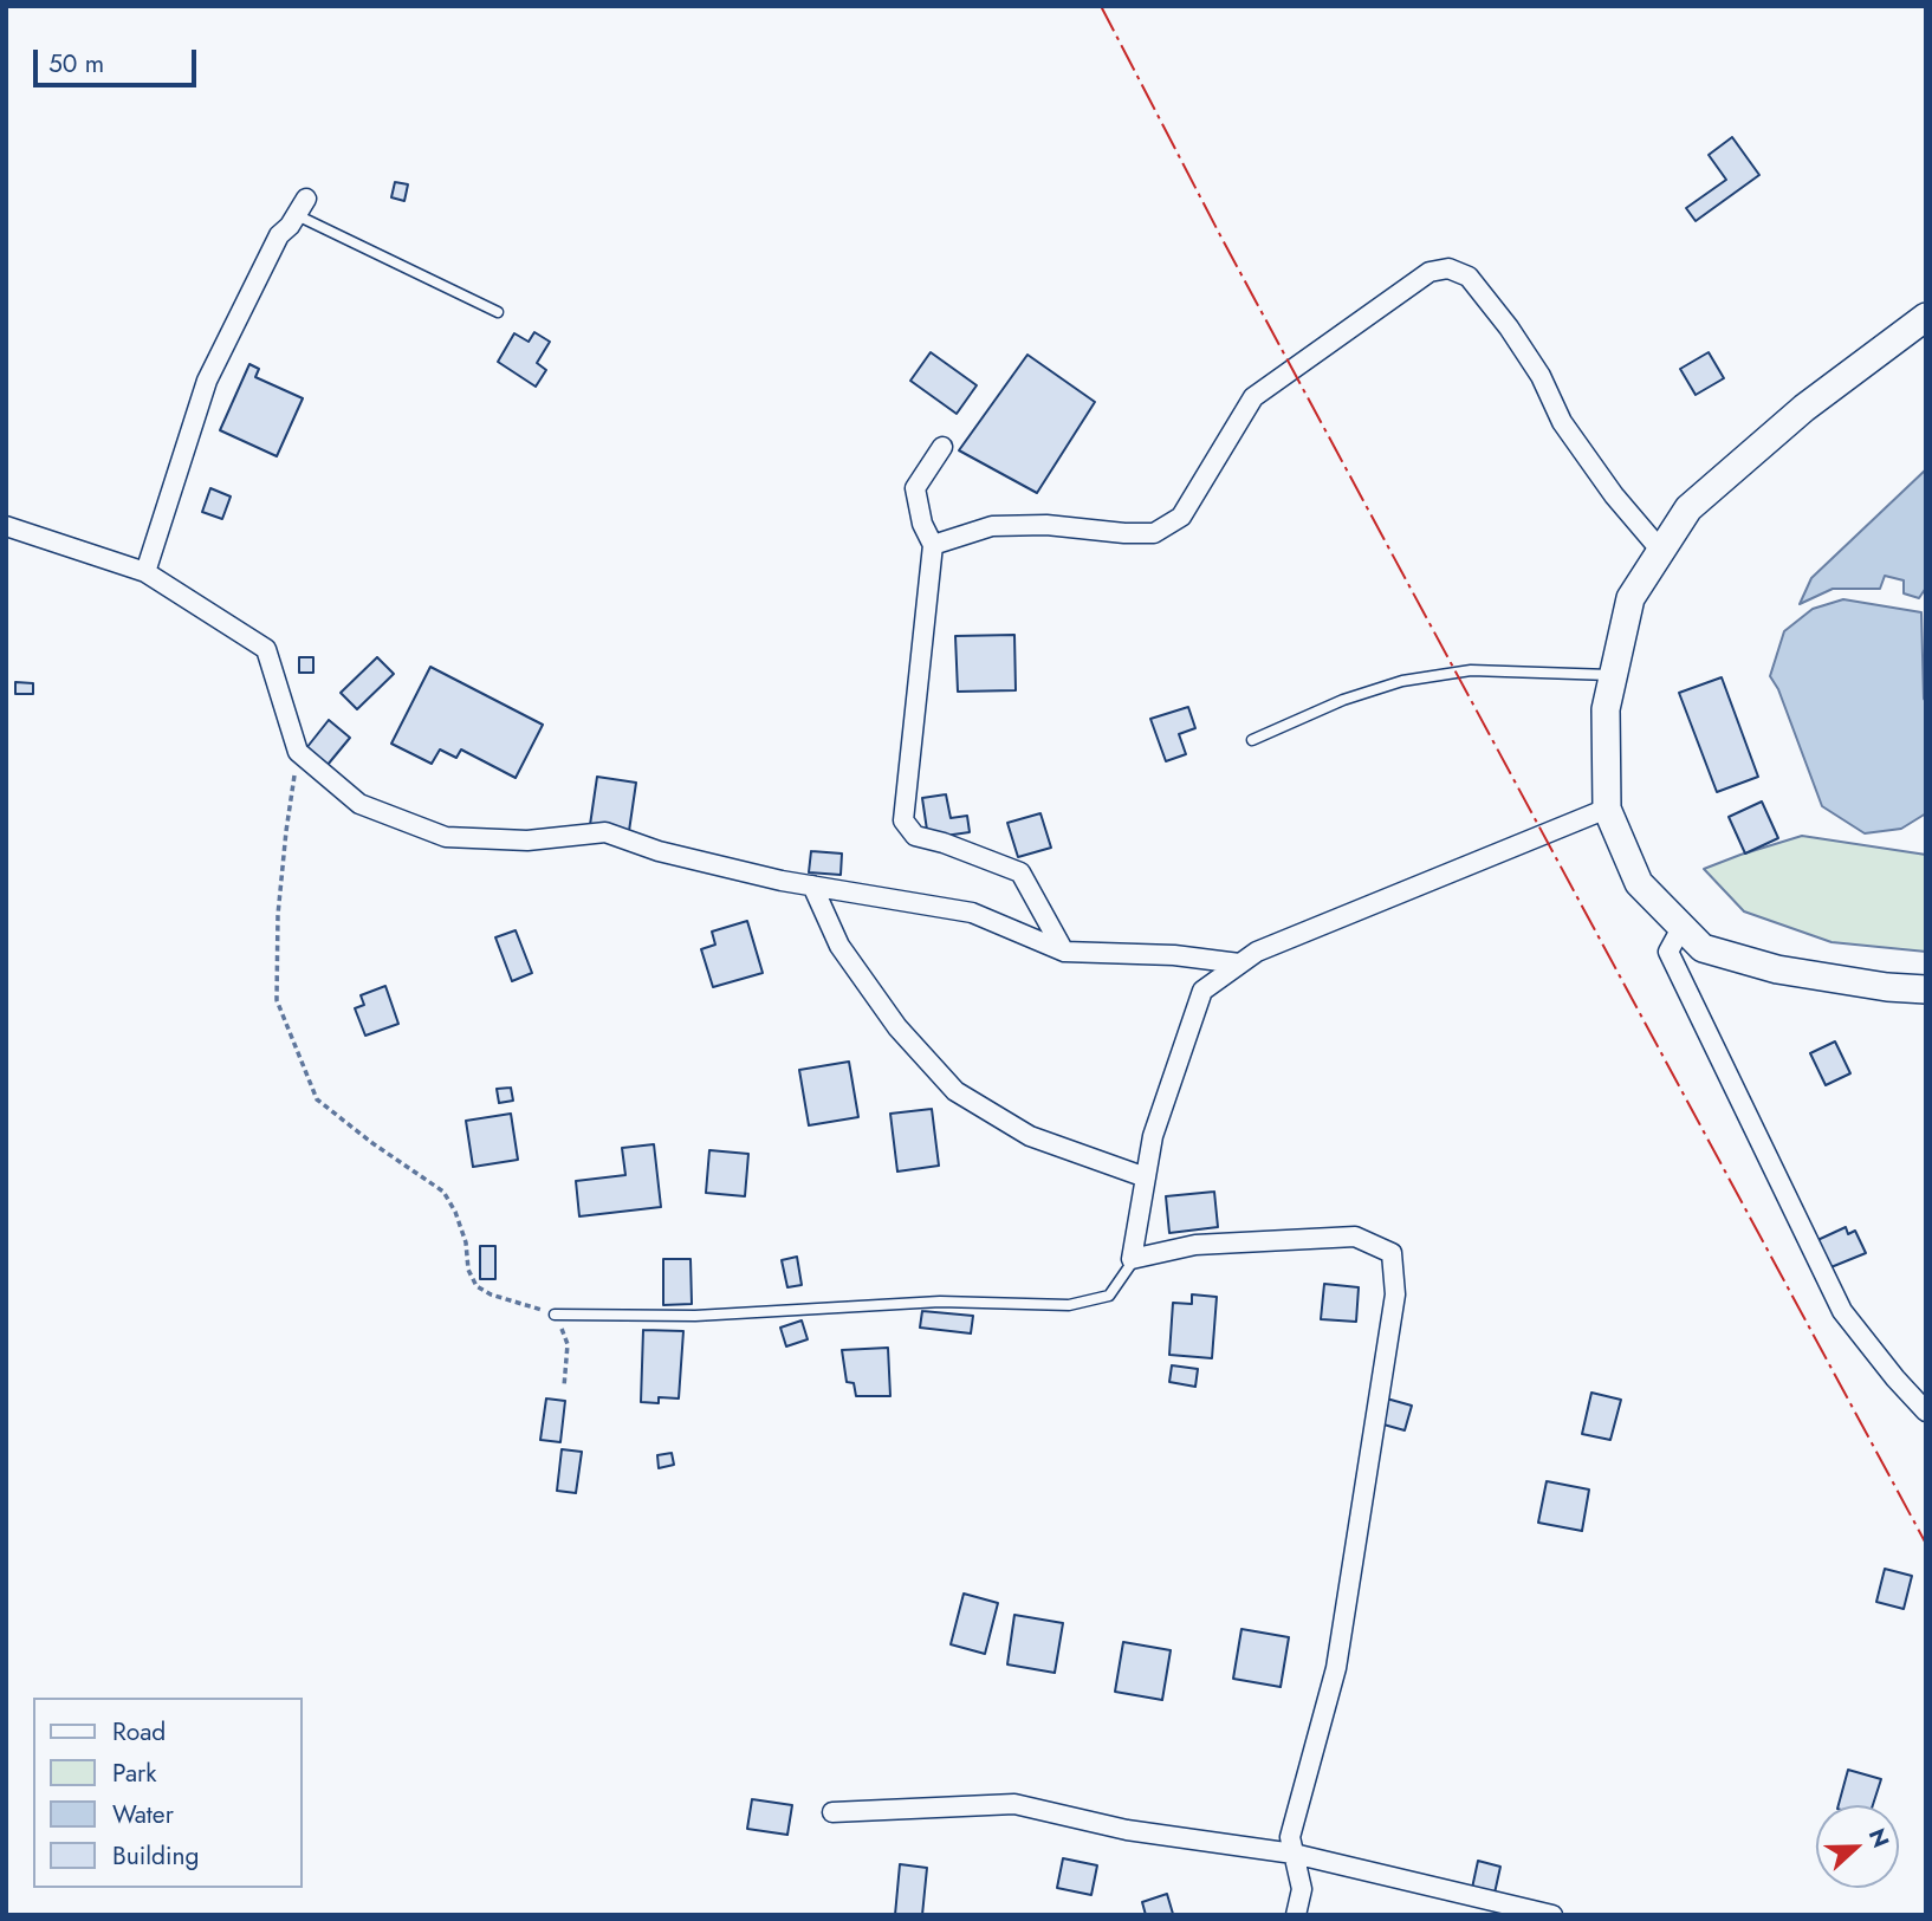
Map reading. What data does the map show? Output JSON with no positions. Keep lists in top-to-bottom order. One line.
{"legend":["Road","Park","Water","Building"],"scale_bar":"50 m","north":"right"}
